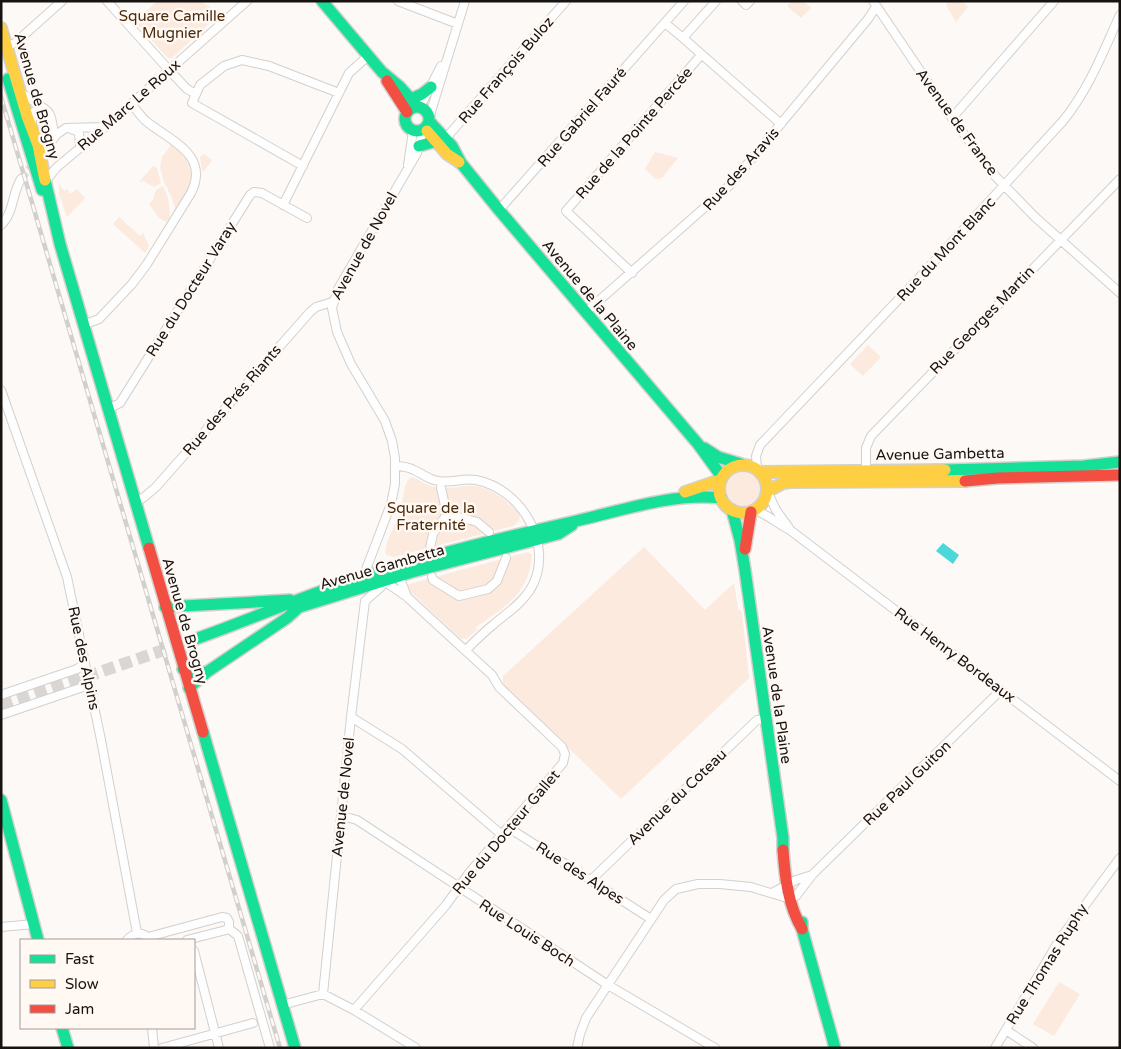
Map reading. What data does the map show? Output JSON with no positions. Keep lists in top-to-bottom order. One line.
{"streets":{"main road":["Avenue de Brogny","Avenue de la Plaine","Avenue Gambetta"],"street":["Rue François Buloz","Rue Marc Le Roux","Rue Gabriel Fauré","Avenue de France","Rue de la Pointe Percée","Rue des Aravis","Avenue de Novel","Rue du Mont Blanc","Rue du Docteur Varay","Rue Georges Martin","Rue des Prés Riants","Rue Henry Bordeaux","Rue des Alpins","Rue Paul Guiton","Avenue du Coteau","Rue du Docteur Gallet","Rue des Alpes","Rue Louis Boch","Rue Thomas Ruphy"]},"crossings":[["Rue François Buloz","Avenue de la Plaine"],["Avenue de Brogny","Rue Marc Le Roux"],["Avenue de Brogny","Rue du Docteur Varay"],["Avenue de Brogny","Rue des Prés Riants"],["Rue Gabriel Fauré","Avenue de la Plaine"],["Avenue de France","Rue des Aravis"],["Avenue de France","Rue du Mont Blanc"],["Avenue de France","Rue Georges Martin"],["Rue de la Pointe Percée","Rue des Aravis"],["Rue des Aravis","Avenue de la Plaine"],["Avenue de Novel","Avenue de la Plaine"],["Avenue de Novel","Rue des Prés Riants"],["Avenue de Novel","Avenue Gambetta"],["Avenue de Novel","Rue Louis Boch"],["Rue du Mont Blanc","Avenue de la Plaine"],["Rue du Mont Blanc","Avenue Gambetta"],["Rue du Mont Blanc","Rue Henry Bordeaux"],["Avenue de la Plaine","Avenue Gambetta"],["Avenue de la Plaine","Rue Henry Bordeaux"],["Avenue de la Plaine","Rue Paul Guiton"],["Avenue de la Plaine","Avenue du Coteau"],["Rue Georges Martin","Avenue Gambetta"],["Avenue Gambetta","Rue Henry Bordeaux"],["Avenue Gambetta","Rue du Docteur Gallet"],["Rue Henry Bordeaux","Rue Paul Guiton"],["Avenue du Coteau","Rue des Alpes"],["Rue du Docteur Gallet","Rue des Alpes"],["Rue du Docteur Gallet","Rue Louis Boch"]],"parks":["Square Camille Mugnier","Square de la Fraternité"],"legend":["Fast","Slow","Jam"]}
